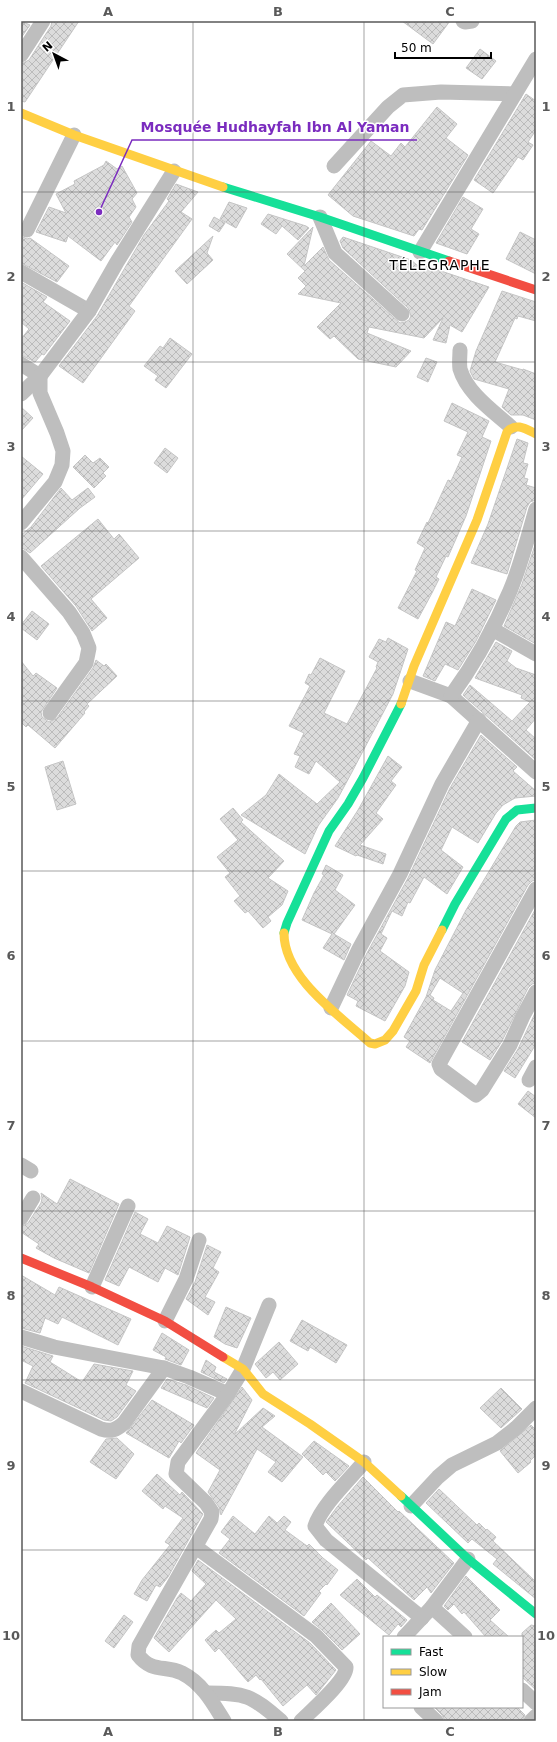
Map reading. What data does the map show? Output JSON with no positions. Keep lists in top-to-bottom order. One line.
{"districts":["TÉLEGRAPHE"],"places":["Mosquée Hudhayfah Ibn Al Yaman"],"legend":["Fast","Slow","Jam"],"scale_bar":"50 m","north":"top left","grid":{"columns":["A","B","C"],"rows":["1","2","3","4","5","6","7","8","9","10"]}}
